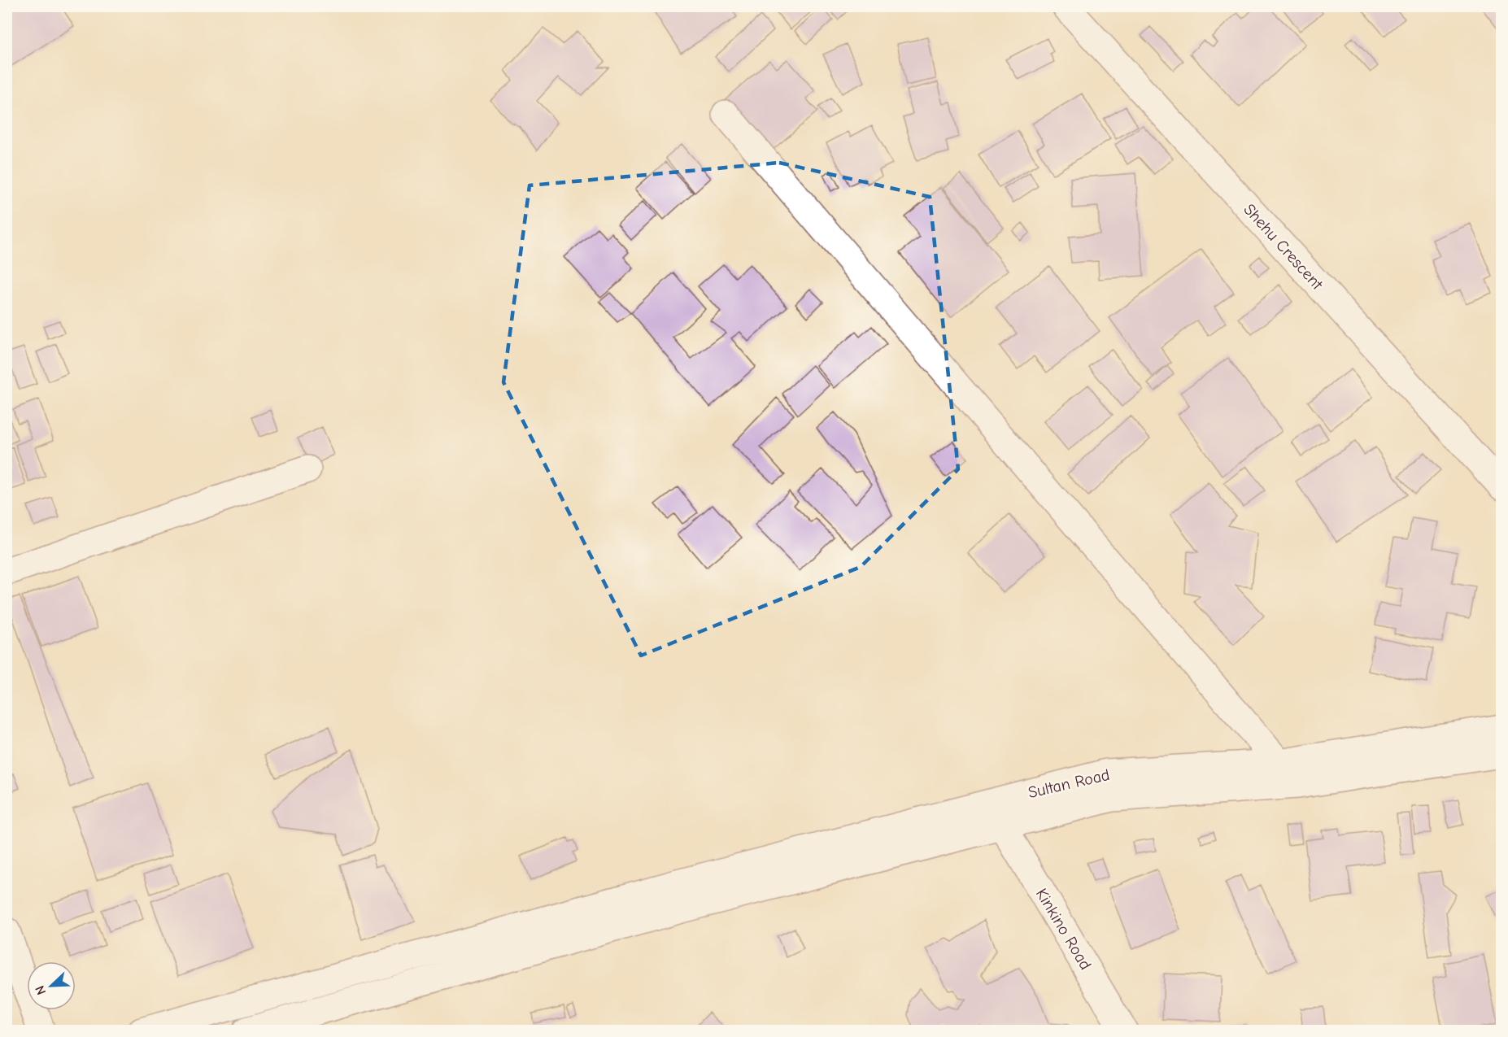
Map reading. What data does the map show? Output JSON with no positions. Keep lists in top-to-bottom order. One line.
{"streets":{"street":["Shehu Crescent","Sultan Road","Kinkino Road"]},"crossings":[["Sultan Road","Kinkino Road"]],"north":"bottom left"}
